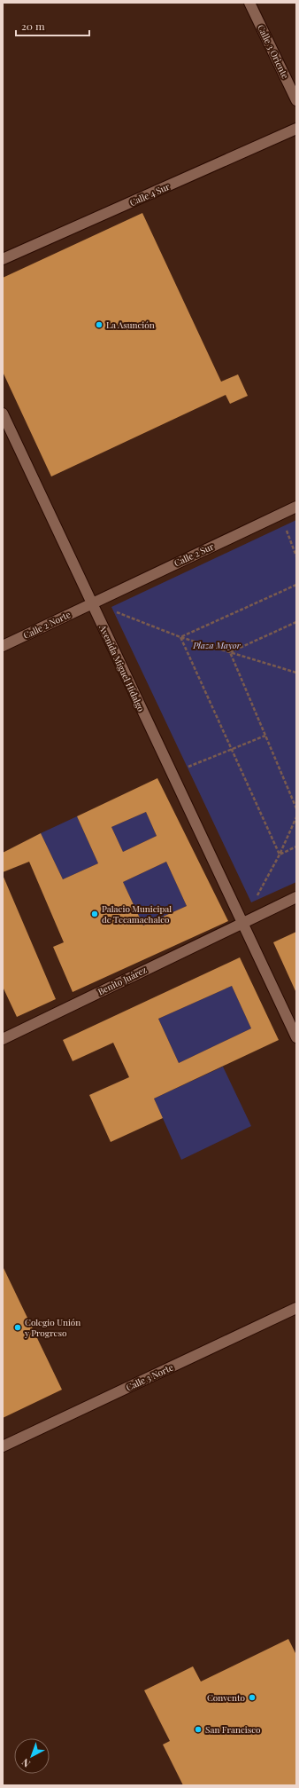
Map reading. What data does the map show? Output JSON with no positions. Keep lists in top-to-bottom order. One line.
{"streets":{"street":["Calle 3 Oriente","Calle 4 Sur","Calle 2 Sur","Calle 2 Norte","Avenida Miguel Hidalgo","Benito Juárez","Calle 3 Norte"]},"crossings":[["Calle 2 Sur","Calle 2 Norte"],["Calle 2 Sur","Avenida Miguel Hidalgo"],["Calle 2 Norte","Avenida Miguel Hidalgo"],["Avenida Miguel Hidalgo","Benito Juárez"]],"parks":["Plaza Mayor"],"places":["La Asunción","Palacio Municipal de Tecamachalco","Colegio Unión y Progreso","Convento","San Francisco"],"scale_bar":"20 m","north":"bottom left"}
